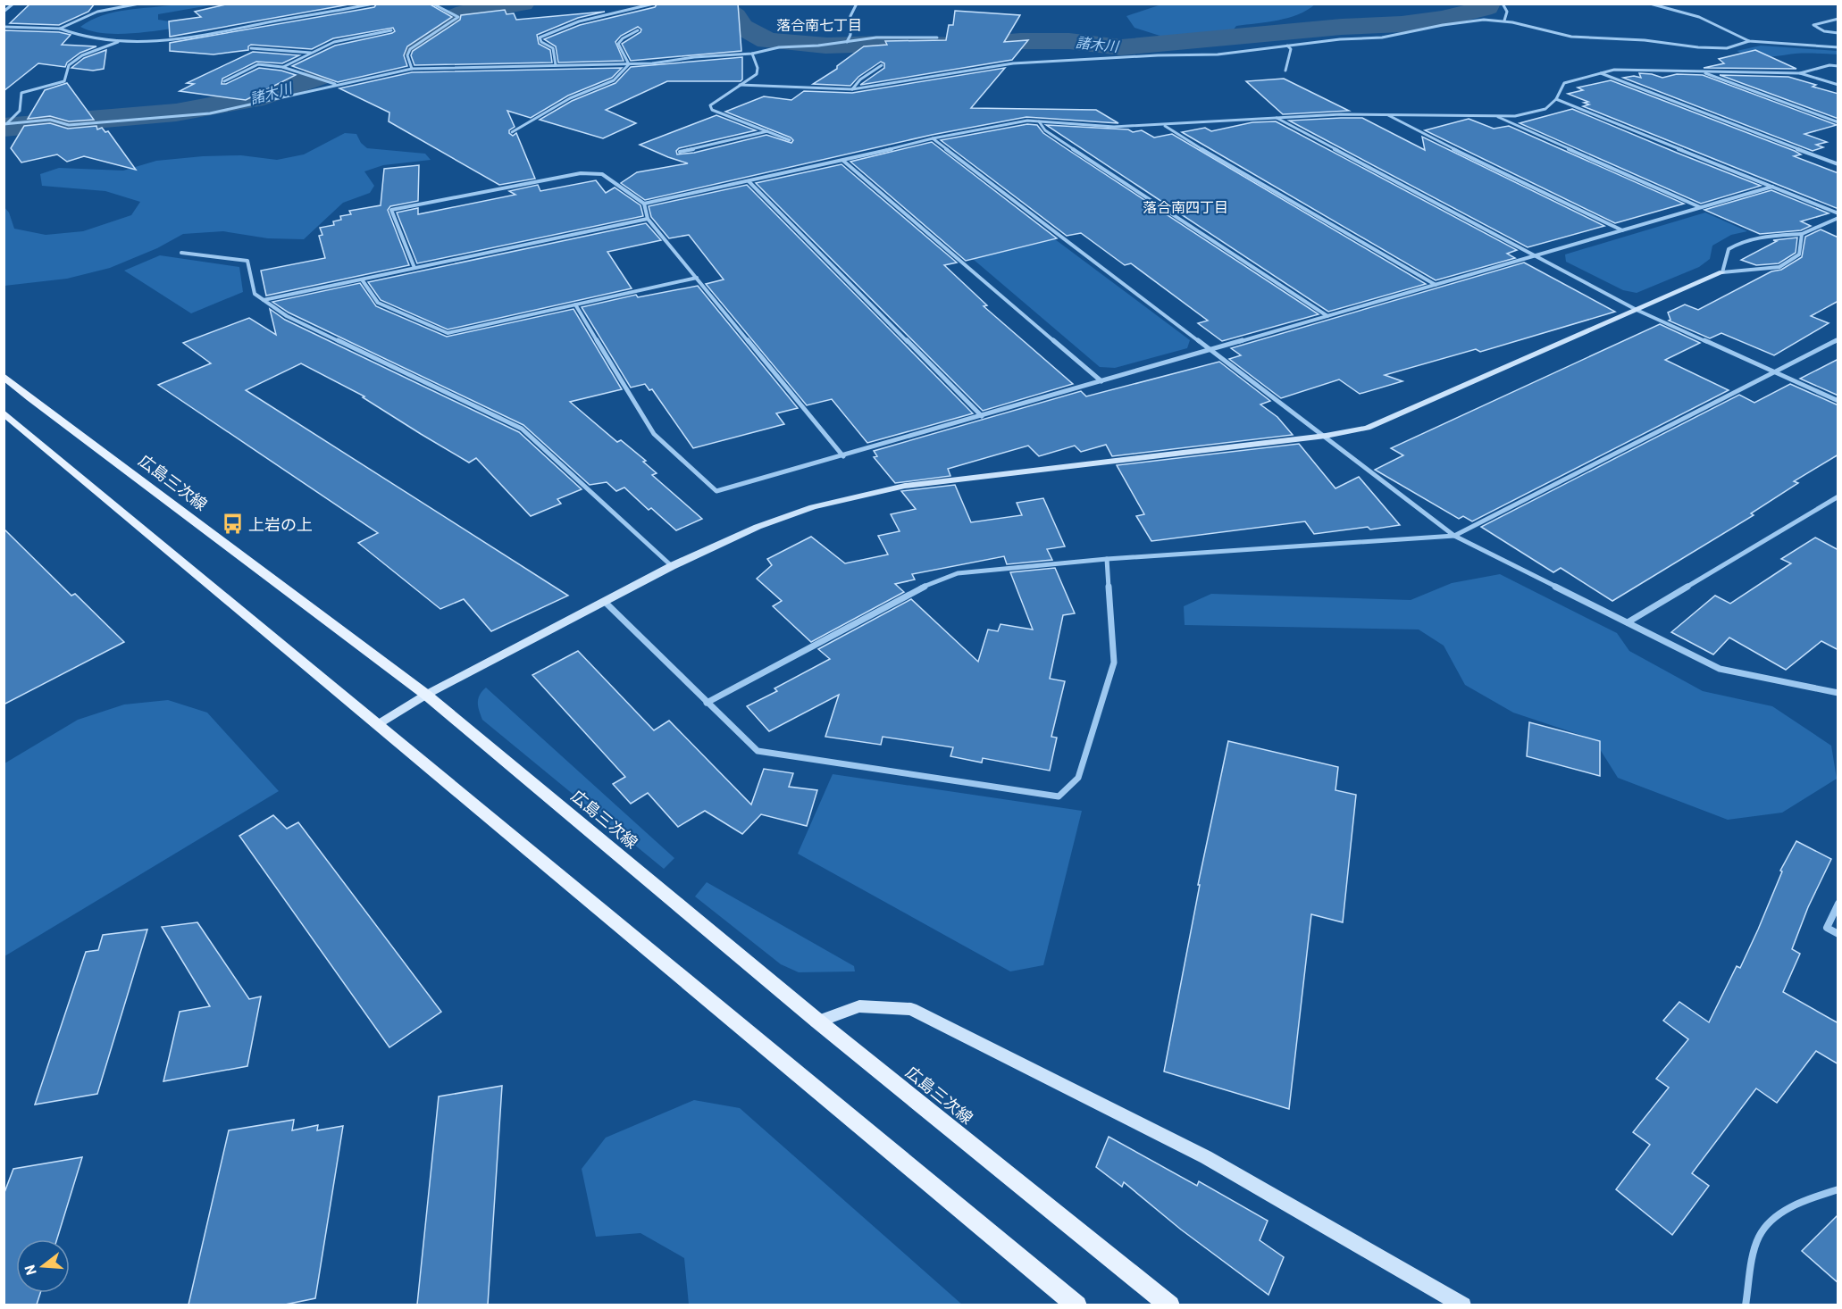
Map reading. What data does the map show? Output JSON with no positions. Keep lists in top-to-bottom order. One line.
{"streets":{"main road":["広島三次線"]},"districts":["落合南七丁目","落合南四丁目"],"water":["諸木川"],"places":{"bus stop":["上岩の上"]},"north":"left"}
